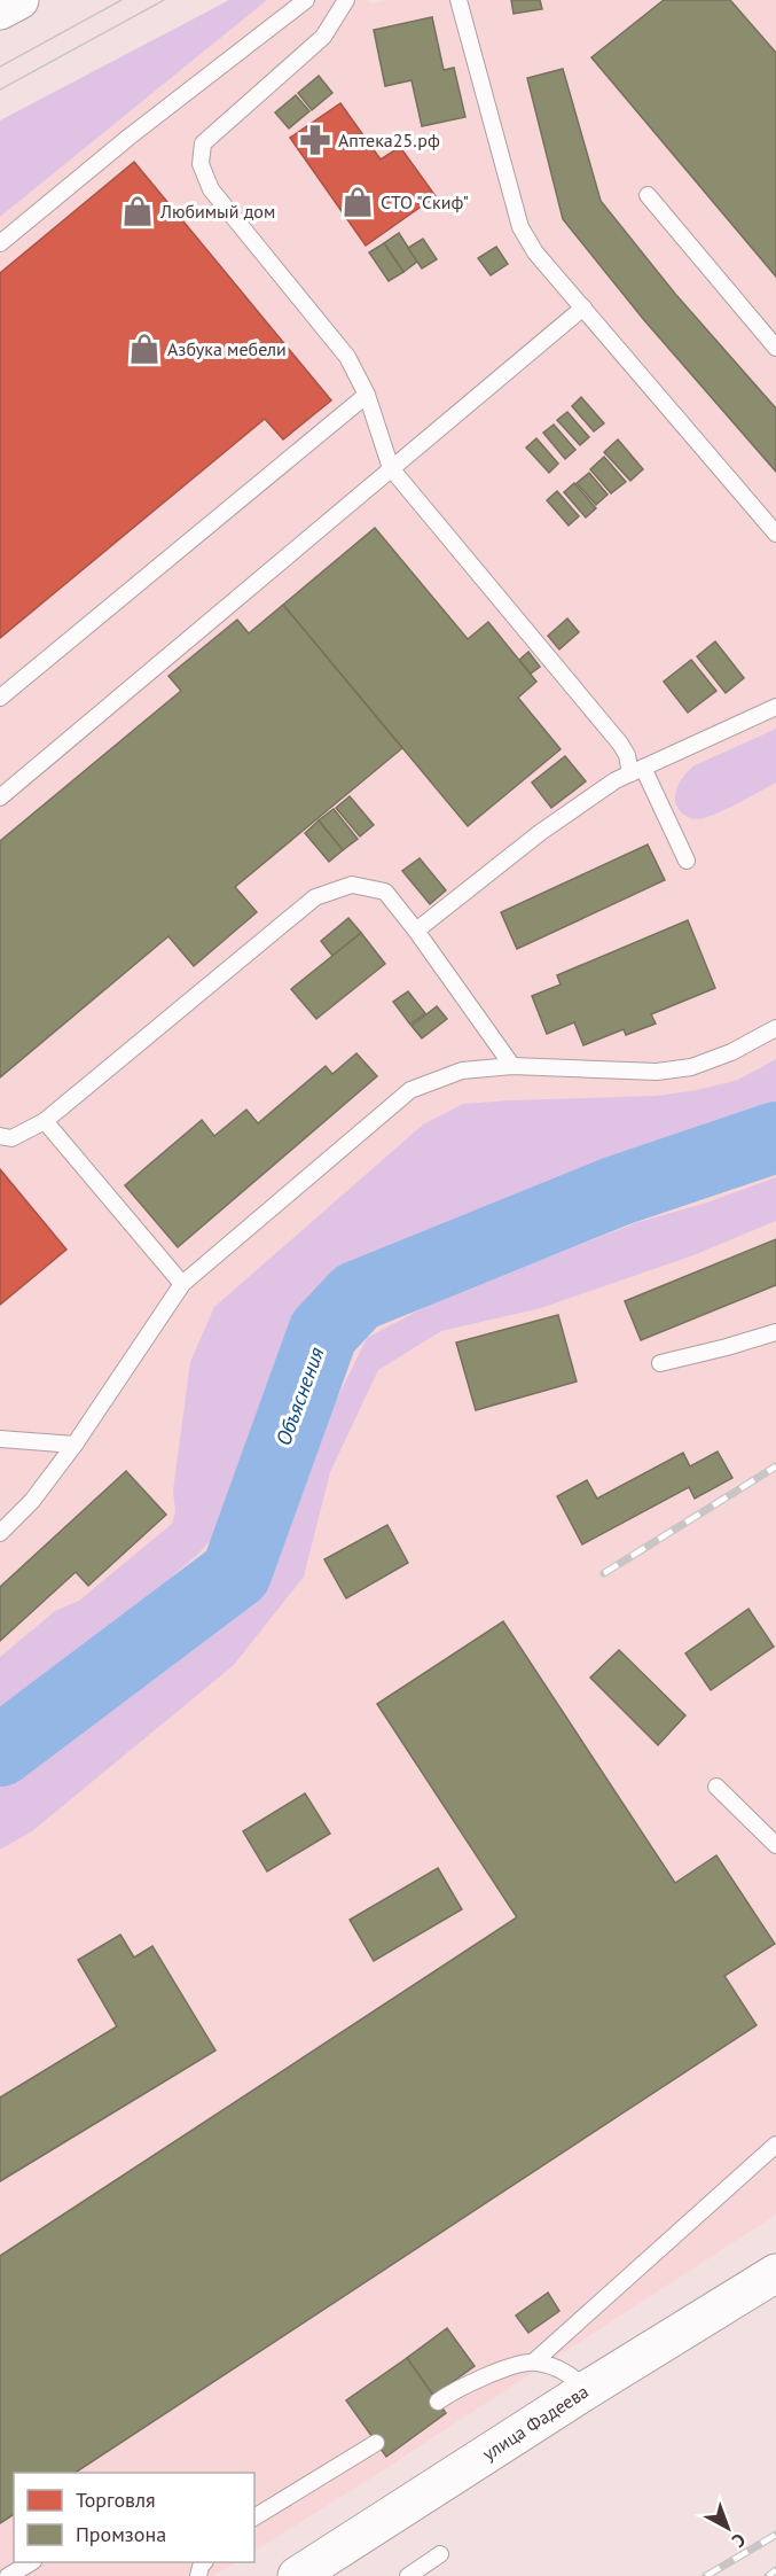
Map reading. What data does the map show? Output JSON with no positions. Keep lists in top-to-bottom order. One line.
{"streets":{"main road":["улица Фадеева"]},"water":["Объяснения"],"places":{"pharmacy":["Аптека25.рф"],"shop":["СТО \"Скиф\"","Любимый дом","Азбука мебели"]},"legend":["Торговля","Промзона"],"north":"bottom right"}
